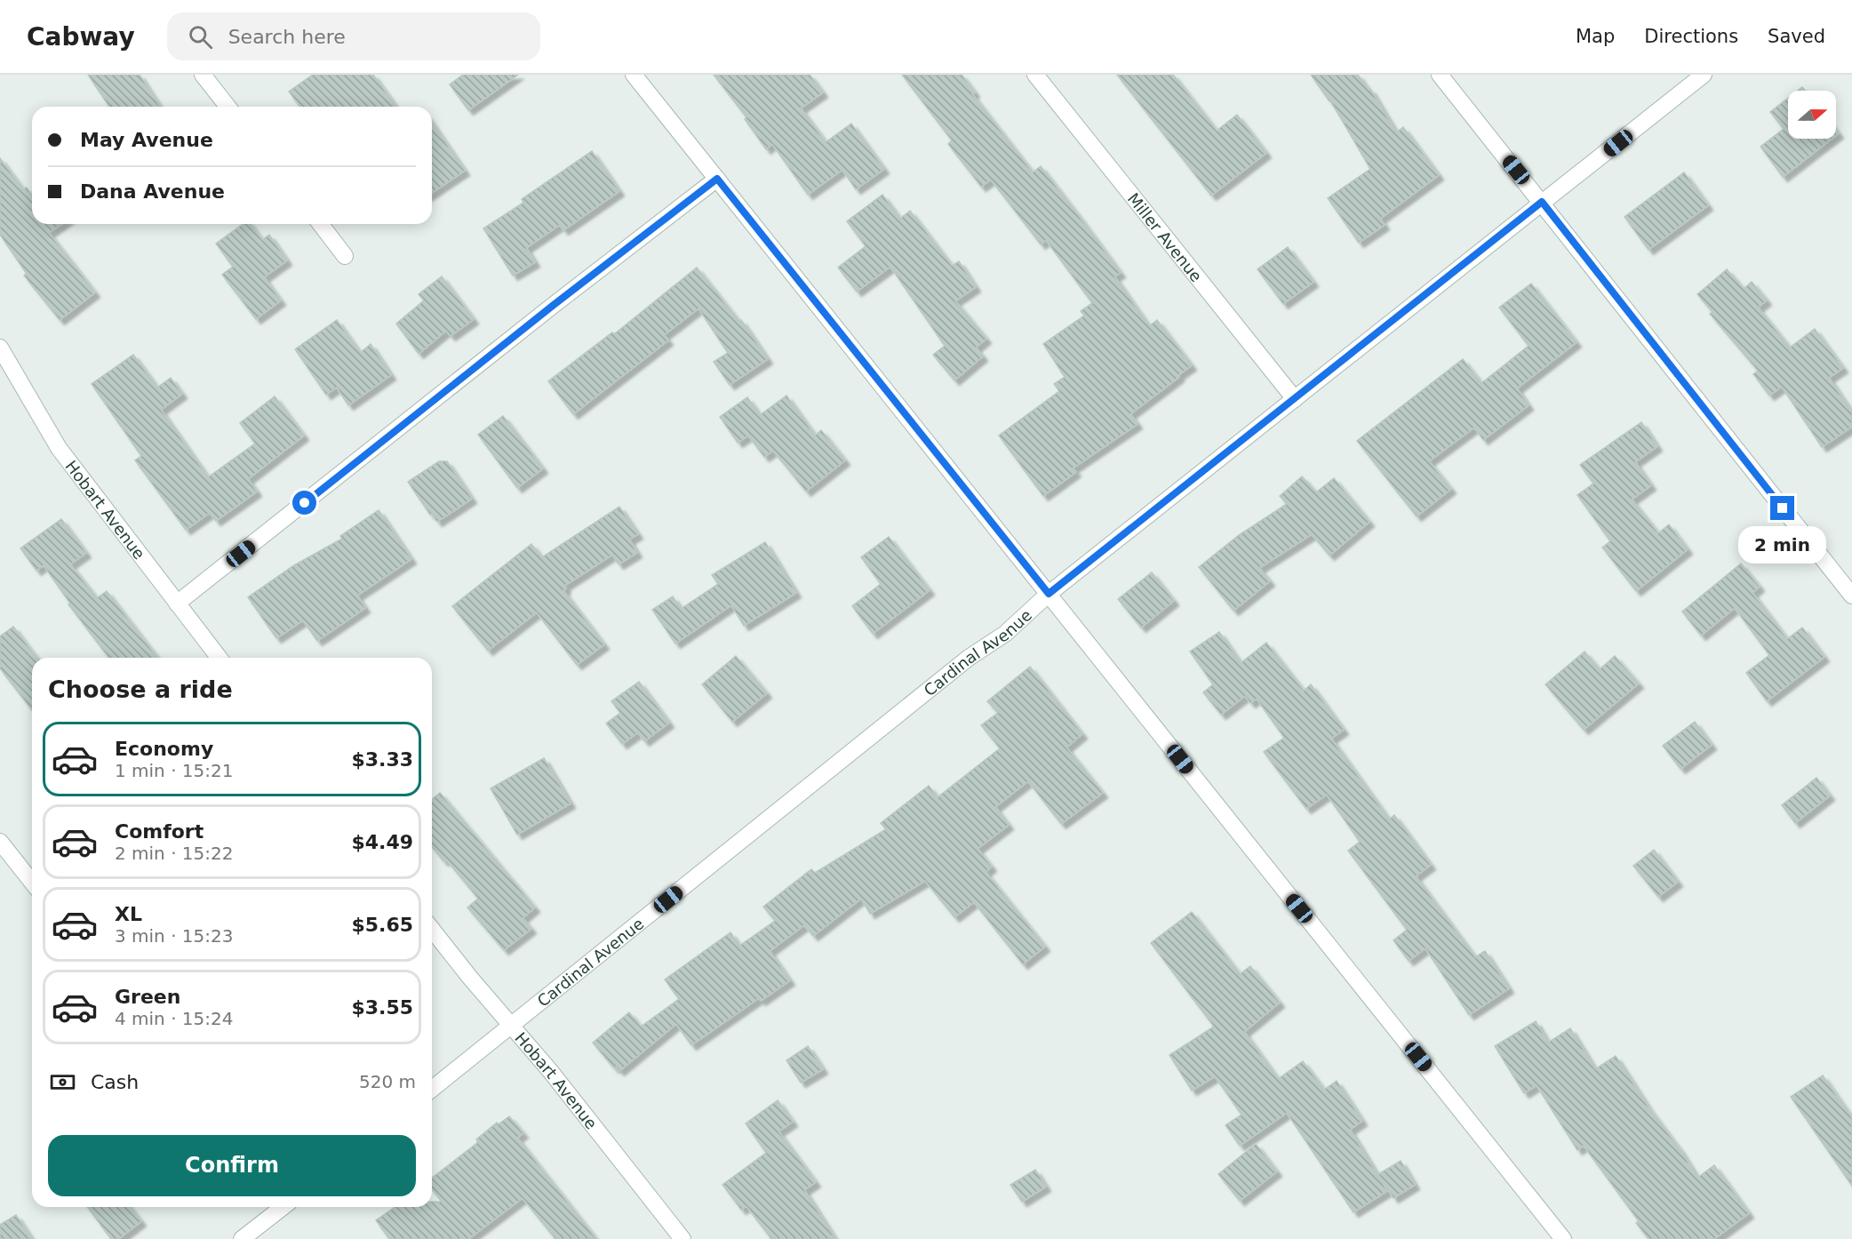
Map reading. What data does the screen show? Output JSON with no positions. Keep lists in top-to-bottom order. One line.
{"streets":{"street":["Miller Avenue","Hobart Avenue","Cardinal Avenue"]},"crossings":[["Miller Avenue","Cardinal Avenue"],["Hobart Avenue","Cardinal Avenue"]],"north":"right","page":{"header":"Cabway","search":"Search here","nav":["Map","Directions","Saved"],"banner":["May Avenue","Dana Avenue"],"bubble":"2 min","heading":"Choose a ride","list":[{"name":"Economy","note":"1 min · 15:21","value":"$3.33"},{"name":"Comfort","note":"2 min · 15:22","value":"$4.49"},{"name":"XL","note":"3 min · 15:23","value":"$5.65"},{"name":"Green","note":"4 min · 15:24","value":"$3.55"}],"pay":["Cash","520 m"],"buttons":"Confirm"}}
